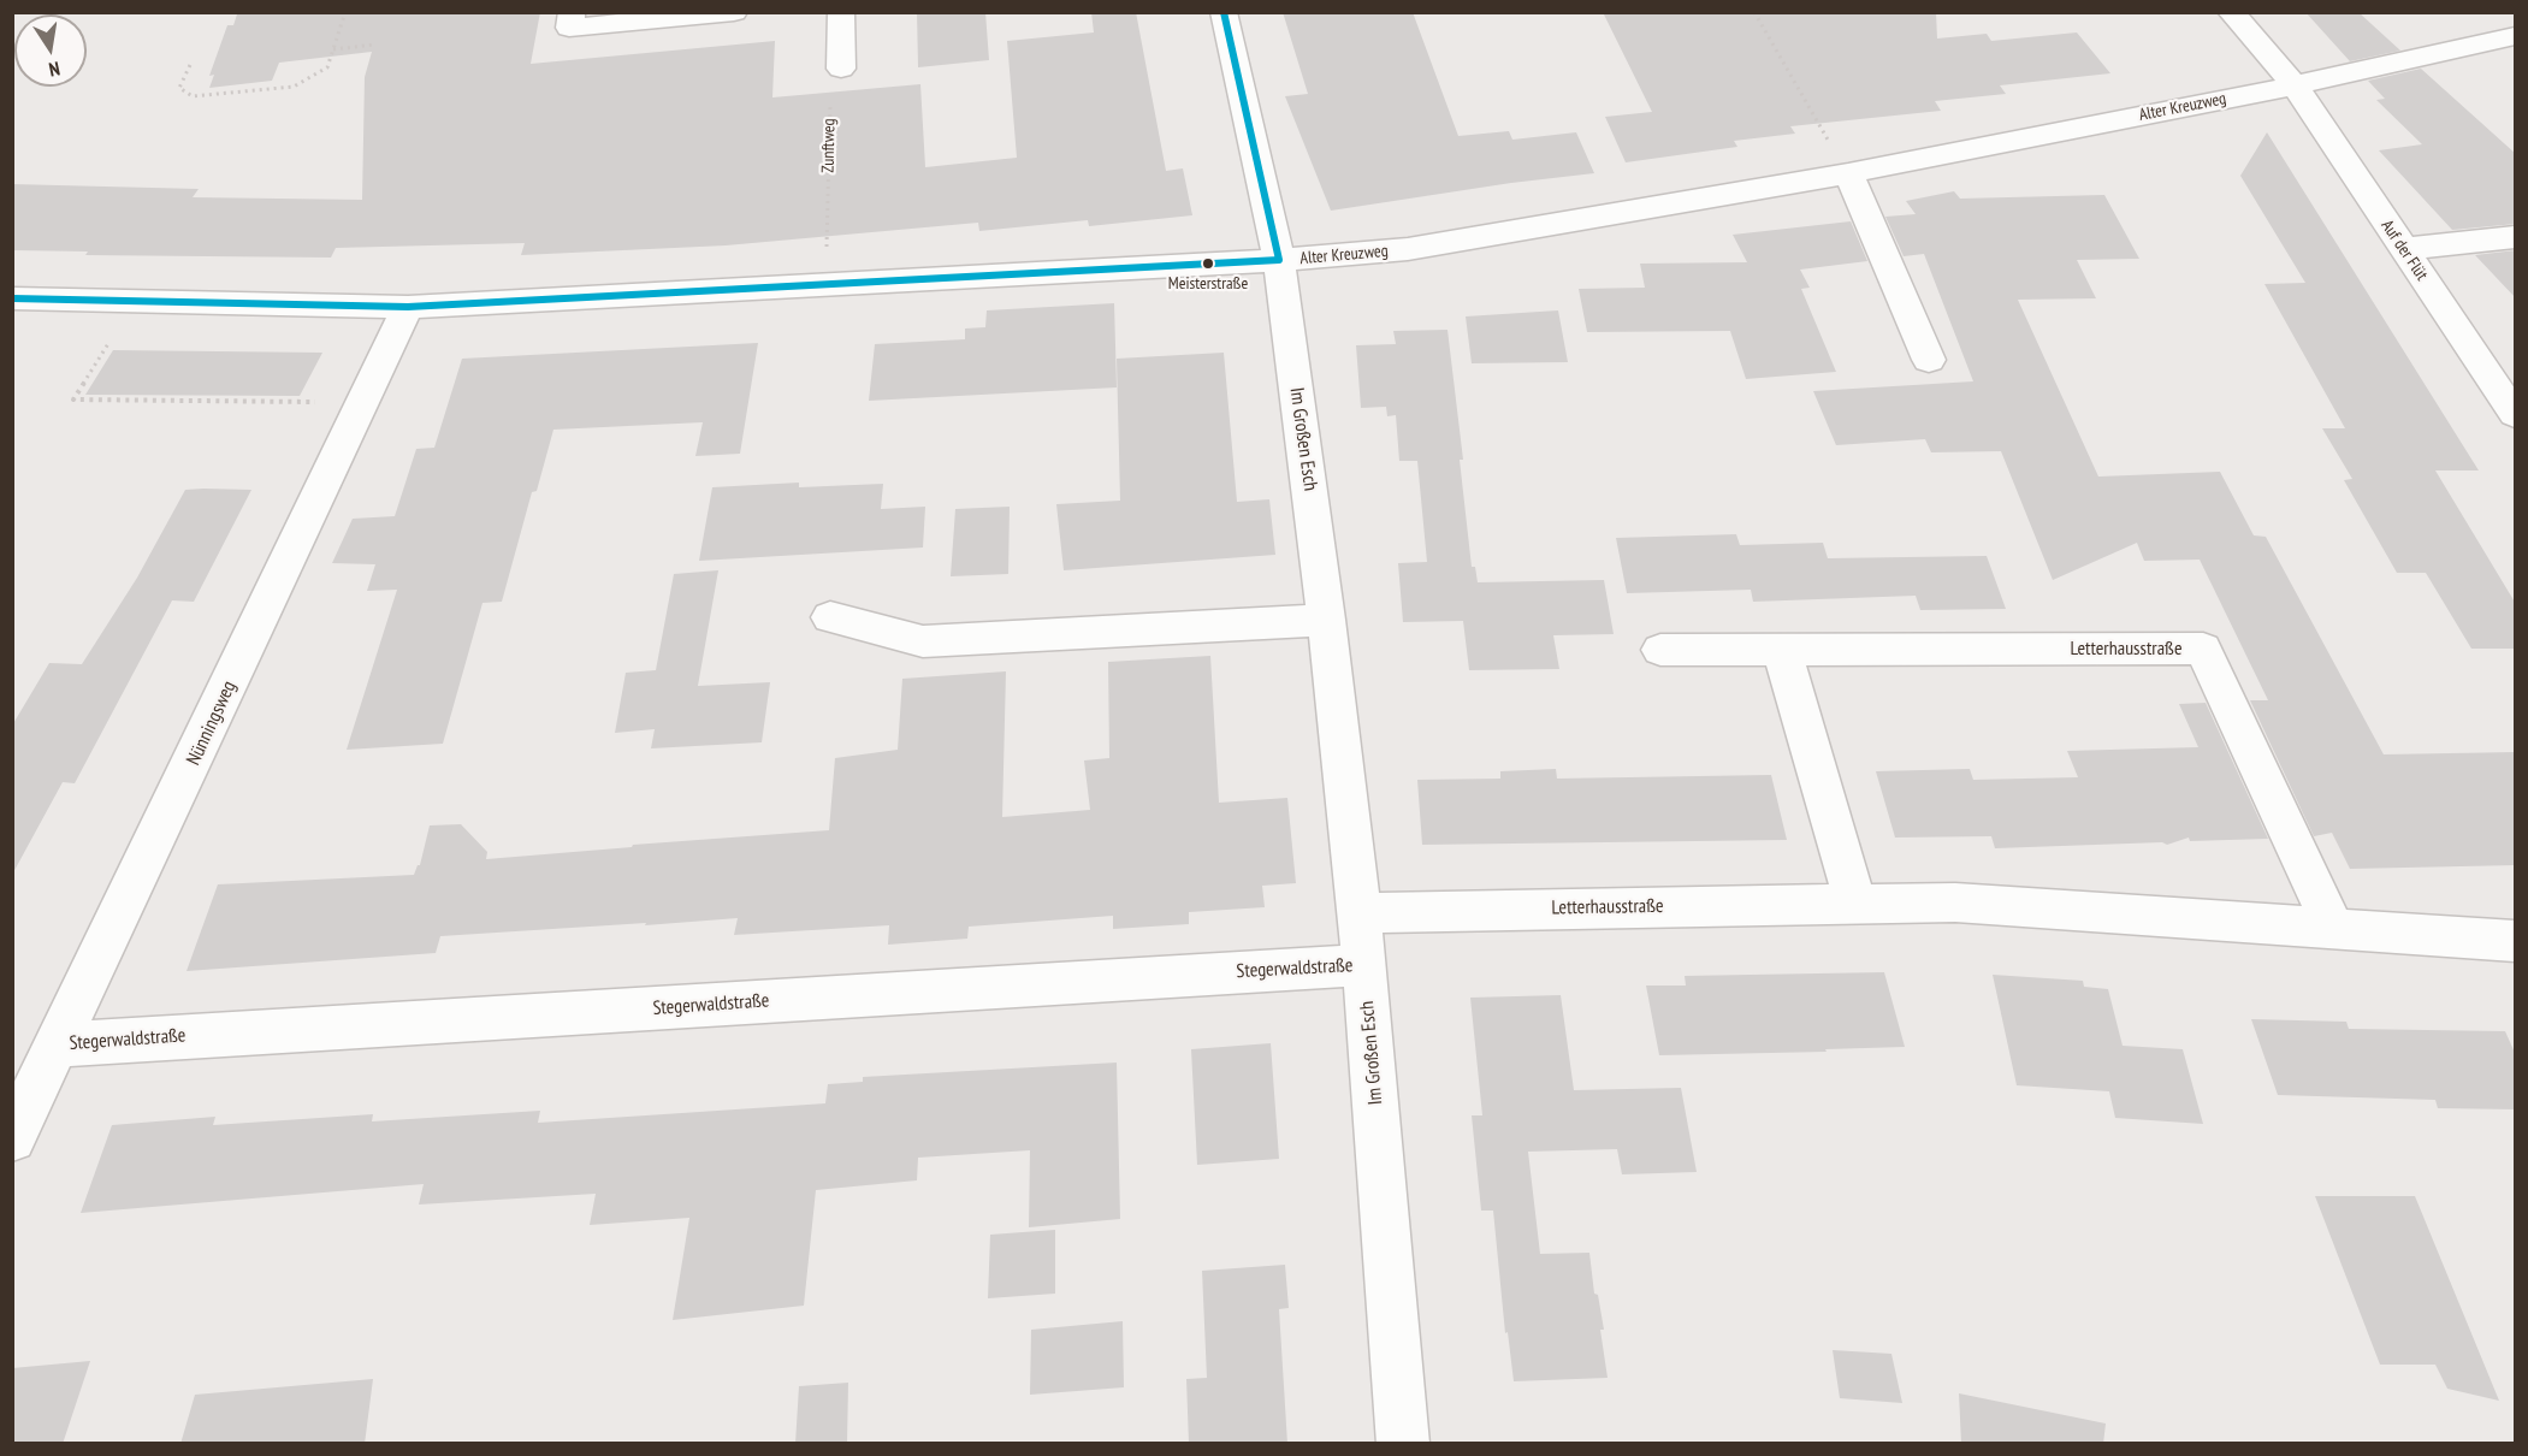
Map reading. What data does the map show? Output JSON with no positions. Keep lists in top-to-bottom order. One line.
{"streets":{"street":["Alter Kreuzweg","Auf der Flüt","Im Großen Esch","Letterhausstraße","Nünningsweg","Stegerwaldstraße"],"path":["Zunftweg"]},"crossings":[["Alter Kreuzweg","Zunftweg"],["Alter Kreuzweg","Auf der Flüt"],["Alter Kreuzweg","Im Großen Esch"],["Alter Kreuzweg","Nünningsweg"],["Im Großen Esch","Letterhausstraße"],["Im Großen Esch","Stegerwaldstraße"],["Nünningsweg","Stegerwaldstraße"]],"places":["Meisterstraße"],"north":"bottom"}
